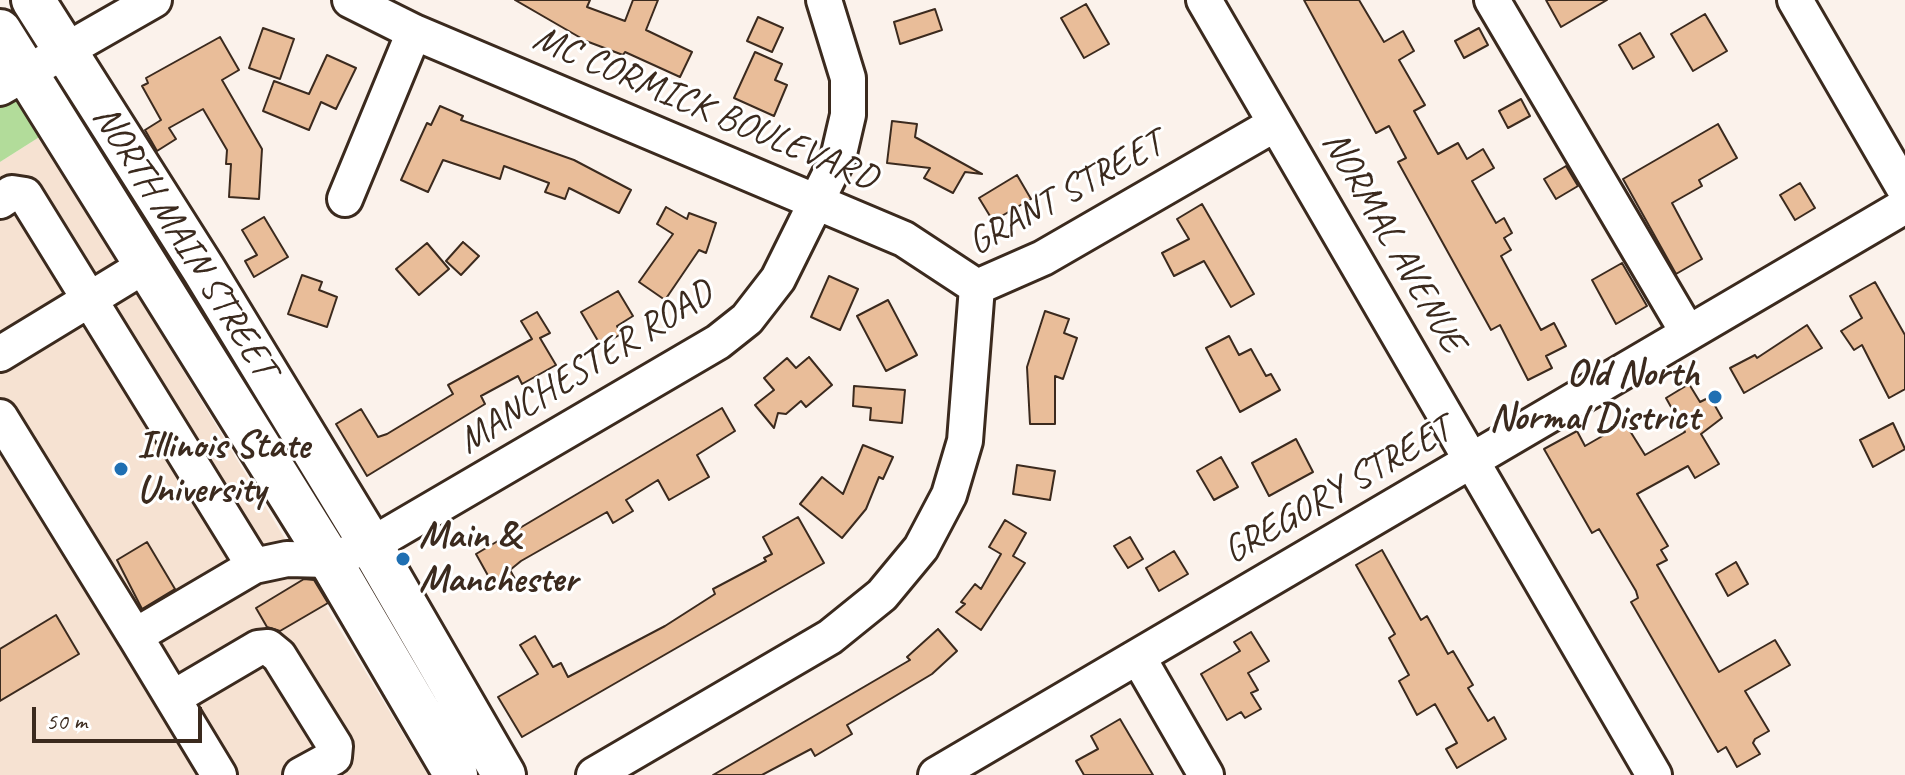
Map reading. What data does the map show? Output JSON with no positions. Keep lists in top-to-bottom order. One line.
{"streets":{"main road":["NORTH MAIN STREET"],"street":["MC CORMICK BOULEVARD","GRANT STREET","NORMAL AVENUE","MANCHESTER ROAD","GREGORY STREET"]},"crossings":[["MC CORMICK BOULEVARD","GRANT STREET"],["MC CORMICK BOULEVARD","MANCHESTER ROAD"],["GRANT STREET","NORMAL AVENUE"],["NORTH MAIN STREET","MANCHESTER ROAD"],["NORMAL AVENUE","GREGORY STREET"]],"places":["Old North Normal District","Illinois State University","Main & Manchester"],"scale_bar":"50 m"}
